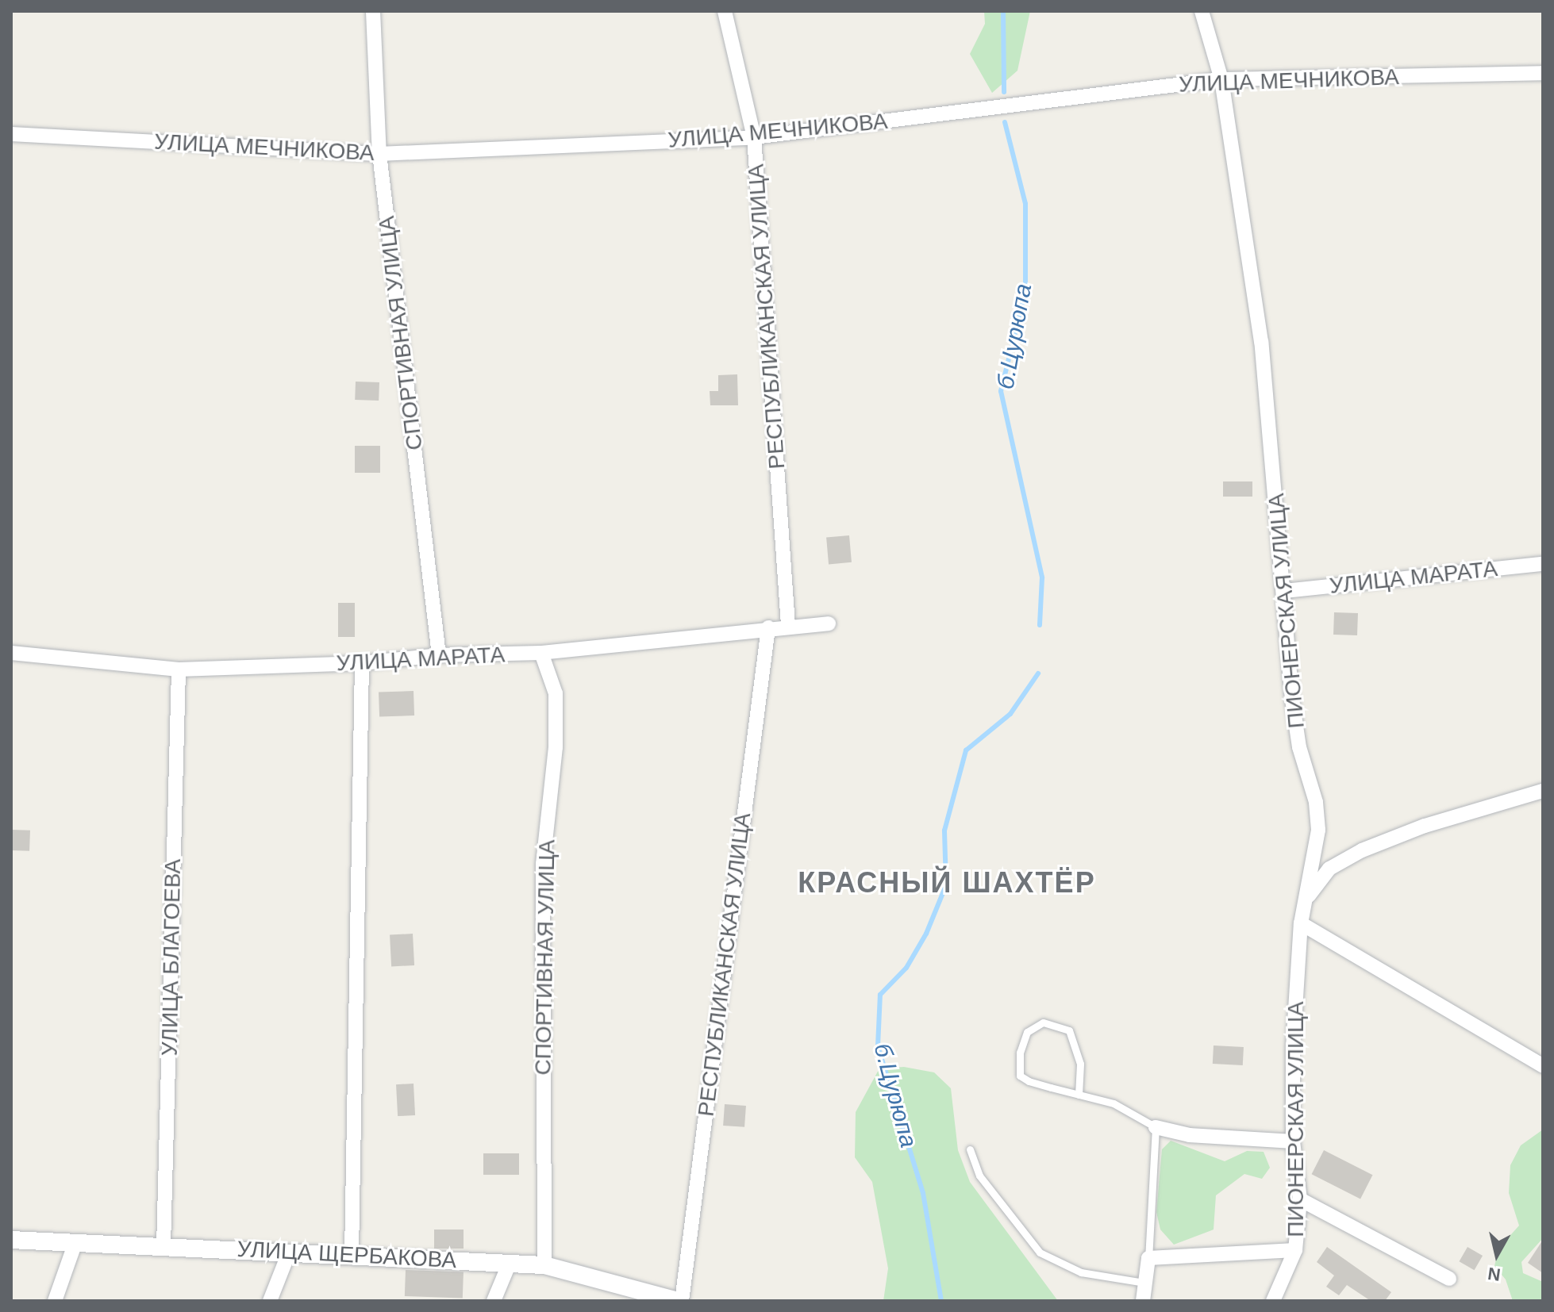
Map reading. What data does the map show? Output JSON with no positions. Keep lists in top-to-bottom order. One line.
{"streets":{"street":["УЛИЦА МЕЧНИКОВА","РЕСПУБЛИКАНСКАЯ УЛИЦА","СПОРТИВНАЯ УЛИЦА","УЛИЦА МАРАТА","ПИОНЕРСКАЯ УЛИЦА","УЛИЦА БЛАГОЕВА","УЛИЦА ЩЕРБАКОВА"]},"crossings":[["УЛИЦА МЕЧНИКОВА","РЕСПУБЛИКАНСКАЯ УЛИЦА"],["УЛИЦА МЕЧНИКОВА","СПОРТИВНАЯ УЛИЦА"],["УЛИЦА МЕЧНИКОВА","ПИОНЕРСКАЯ УЛИЦА"],["РЕСПУБЛИКАНСКАЯ УЛИЦА","УЛИЦА МАРАТА"],["РЕСПУБЛИКАНСКАЯ УЛИЦА","УЛИЦА ЩЕРБАКОВА"],["СПОРТИВНАЯ УЛИЦА","УЛИЦА МАРАТА"],["СПОРТИВНАЯ УЛИЦА","УЛИЦА ЩЕРБАКОВА"],["УЛИЦА МАРАТА","ПИОНЕРСКАЯ УЛИЦА"],["УЛИЦА МАРАТА","УЛИЦА БЛАГОЕВА"],["УЛИЦА БЛАГОЕВА","УЛИЦА ЩЕРБАКОВА"]],"districts":["КРАСНЫЙ ШАХТЁР"],"water":["б.Цурюпа"],"north":"bottom"}
